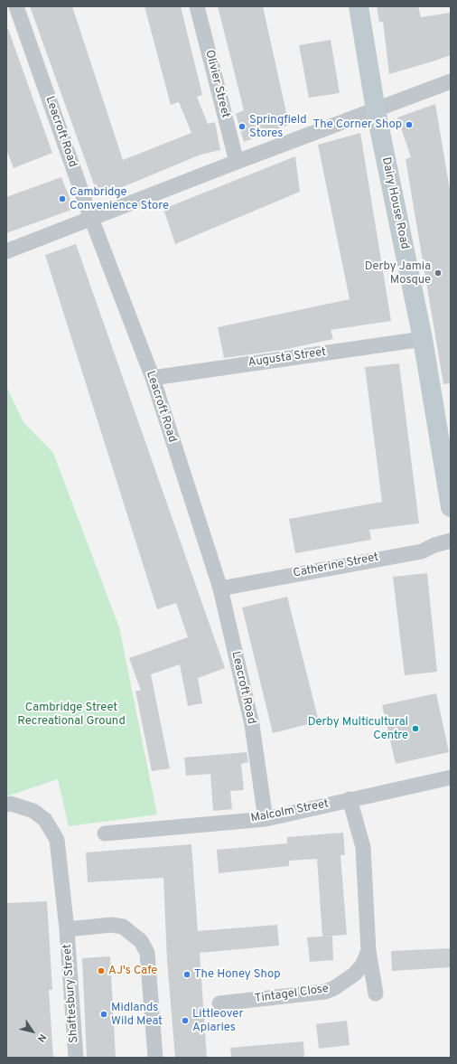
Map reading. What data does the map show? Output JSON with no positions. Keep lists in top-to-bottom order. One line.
{"streets":{"street":["Olivier Street","Leacroft Road","Dairy House Road","Augusta Street","Catherine Street","Malcolm Street","Shaftesbury Street","Tintagel Close"]},"crossings":[["Leacroft Road","Augusta Street"],["Leacroft Road","Catherine Street"],["Leacroft Road","Malcolm Street"],["Dairy House Road","Augusta Street"]],"parks":["Cambridge Street Recreational Ground"],"places":["The Corner Shop","Springfield Stores","Cambridge Convenience Store","Derby Jamia Mosque","Derby Multicultural Centre","AJ's Cafe","The Honey Shop","Midlands Wild Meat","Littleover Apiaries"],"north":"bottom right"}
